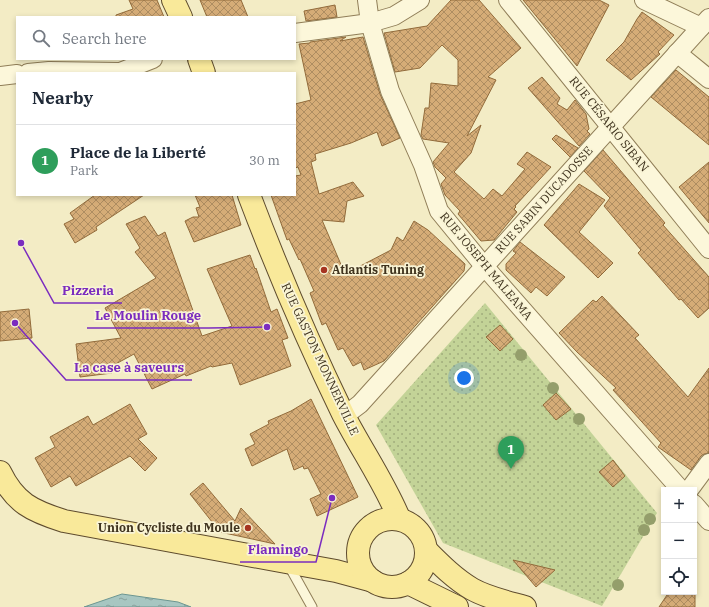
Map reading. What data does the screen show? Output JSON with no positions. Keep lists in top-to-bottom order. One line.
{"streets":{"main road":["RUE GASTON MONNERVILLE"],"street":["RUE CÉSARIO SIBAN","RUE SABIN DUCADOSSE","RUE JOSEPH MALEAMA"]},"crossings":[["RUE CÉSARIO SIBAN","RUE SABIN DUCADOSSE"],["RUE SABIN DUCADOSSE","RUE JOSEPH MALEAMA"],["RUE SABIN DUCADOSSE","RUE GASTON MONNERVILLE"]],"places":["Pizzeria","Atlantis Tuning","La case à saveurs","Le Moulin Rouge","Flamingo","Union Cycliste du Moule"],"page":{"search":"Search here","heading":"Nearby","list":[{"mark":"1","name":"Place de la Liberté","note":"Park","value":"30 m"}],"pins":"1","map_buttons":["+","−"]}}
